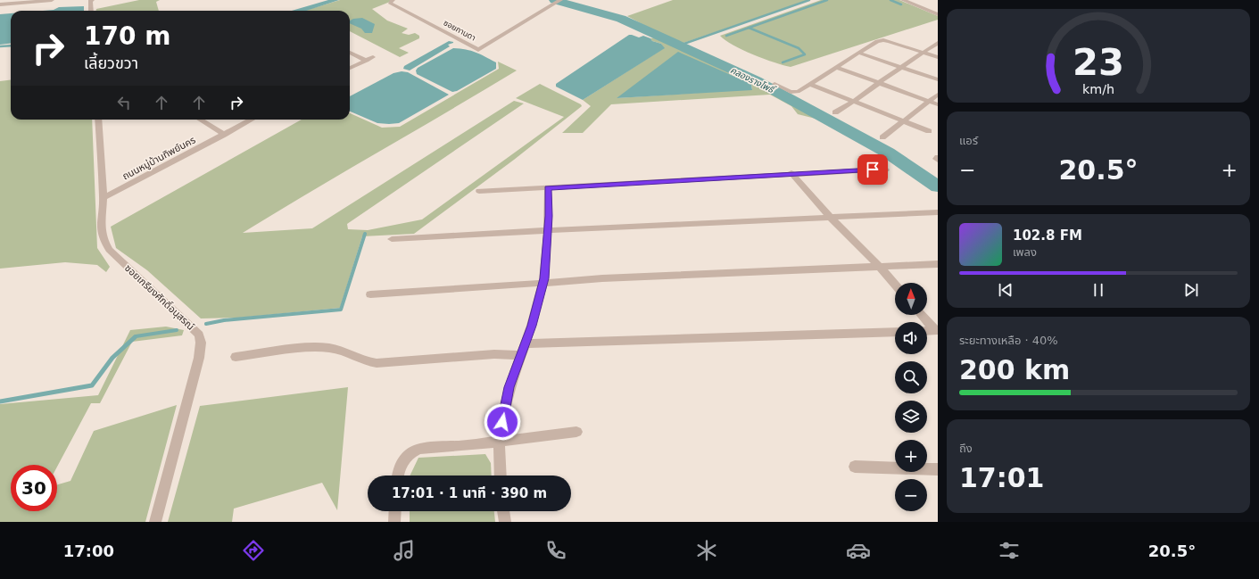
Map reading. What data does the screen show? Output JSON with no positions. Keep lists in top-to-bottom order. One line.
{"streets":{"street":["ซอยกานดา","ถนนหมู่บ้านทิพย์นคร","ซอยเกรียงศักดิ์อนุสรณ์"]},"crossings":[["ถนนหมู่บ้านทิพย์นคร","ซอยเกรียงศักดิ์อนุสรณ์"]],"water":["คลองรางโพธิ์"],"north":"top","page":{"turn":["170 m","เลี้ยวขวา"],"tile":["แอร์",["ระยะทางเหลือ · 40%","200 km"],["ถึง","17:01"]],"heat":["−","20.5°","+"],"song":["102.8 FM","เพลง"],"map_buttons":["+","−"],"limit":"30","trip":"17:01 · 1 นาที · 390 m","tabs":["17:00","20.5°"],"gauge":["23","km/h"]}}
